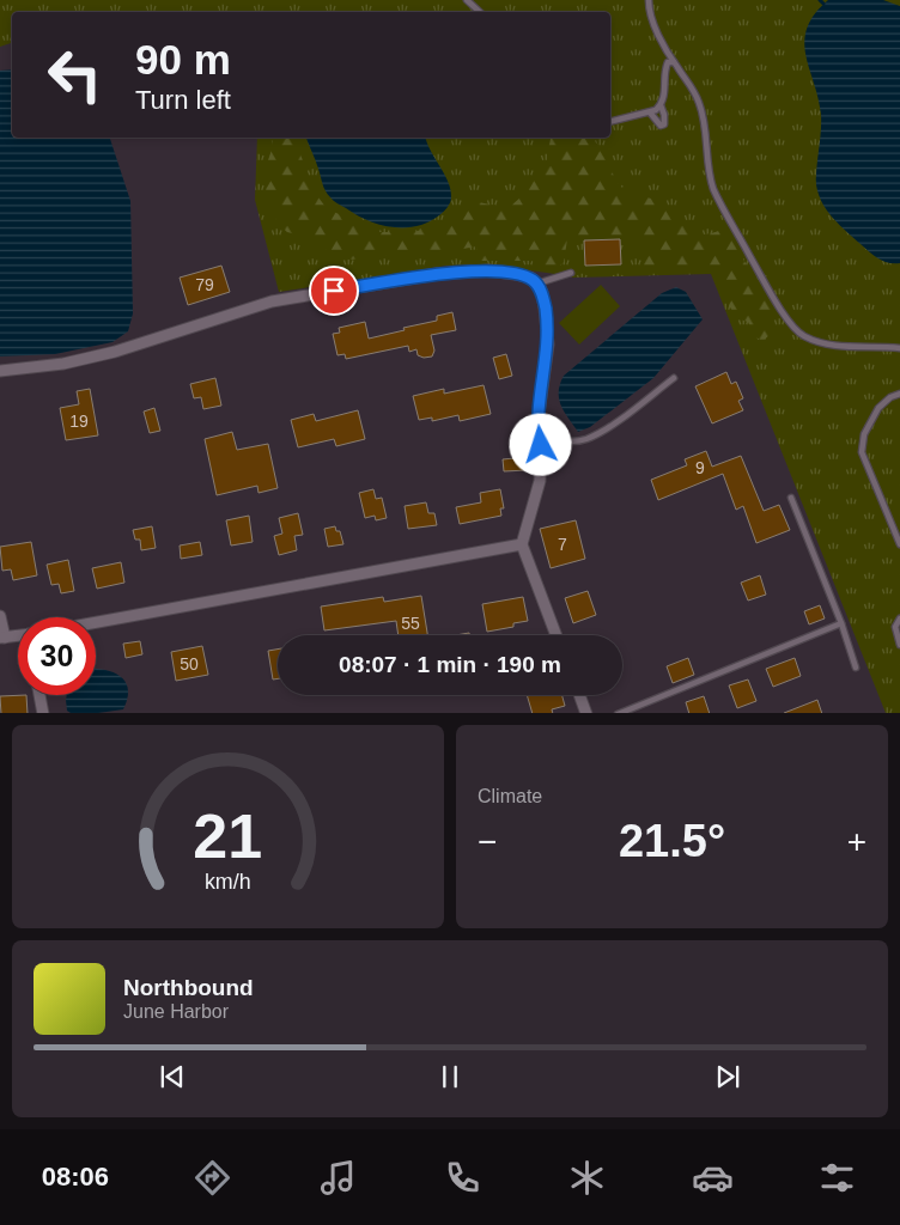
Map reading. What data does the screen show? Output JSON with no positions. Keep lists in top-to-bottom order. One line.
{"house_numbers":["79","19","9","7","55","50"],"page":{"turn":["90 m","Turn left"],"limit":"30","trip":"08:07 · 1 min · 190 m","tile":"Climate","heat":["−","21.5°","+"],"song":["Northbound","June Harbor"],"tabs":"08:06","gauge":["21","km/h"]}}
